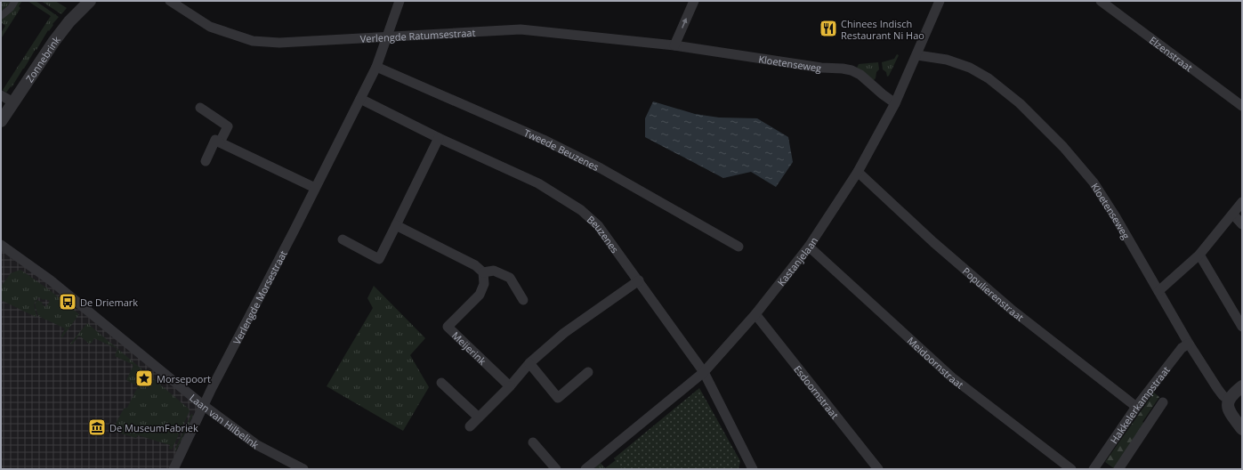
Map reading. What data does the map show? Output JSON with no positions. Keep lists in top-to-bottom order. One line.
{"streets":{"street":["Verlengde Ratumsestraat","Elzenstraat","Zonnebrink","Kloetenseweg","Tweede Beuzenes","Beuzenes","Kastanjelaan","Populierenstraat","Verlengde Morsestraat","Meijerink","Meidoornstraat","Esdoornstraat","Hakkelerkampstraat","Laan van Hilbelink"]},"crossings":[["Verlengde Ratumsestraat","Kloetenseweg"],["Verlengde Ratumsestraat","Verlengde Morsestraat"],["Kloetenseweg","Kastanjelaan"],["Kloetenseweg","Hakkelerkampstraat"],["Tweede Beuzenes","Verlengde Morsestraat"],["Beuzenes","Kastanjelaan"],["Beuzenes","Verlengde Morsestraat"],["Kastanjelaan","Populierenstraat"],["Kastanjelaan","Meidoornstraat"],["Kastanjelaan","Esdoornstraat"],["Populierenstraat","Hakkelerkampstraat"],["Verlengde Morsestraat","Laan van Hilbelink"]],"places":{"restaurant":["Chinees Indisch Restaurant Ni Hao"],"bus stop":["De Driemark"],"place":["Morsepoort"],"museum":["De MuseumFabriek"]}}
